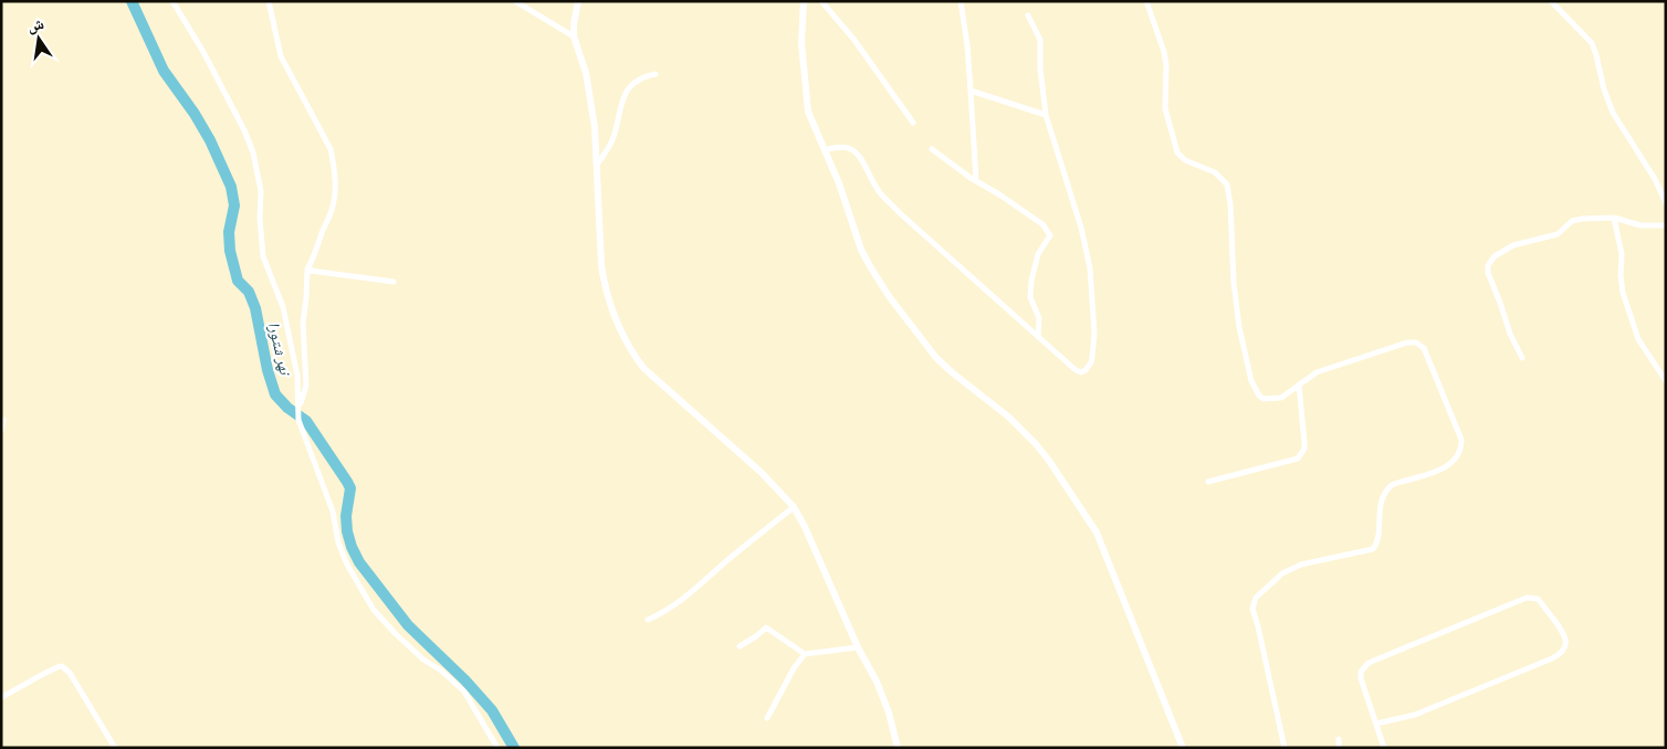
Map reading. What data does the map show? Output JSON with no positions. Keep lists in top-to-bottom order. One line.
{"water":["نهر شتورا"],"north":"top"}
